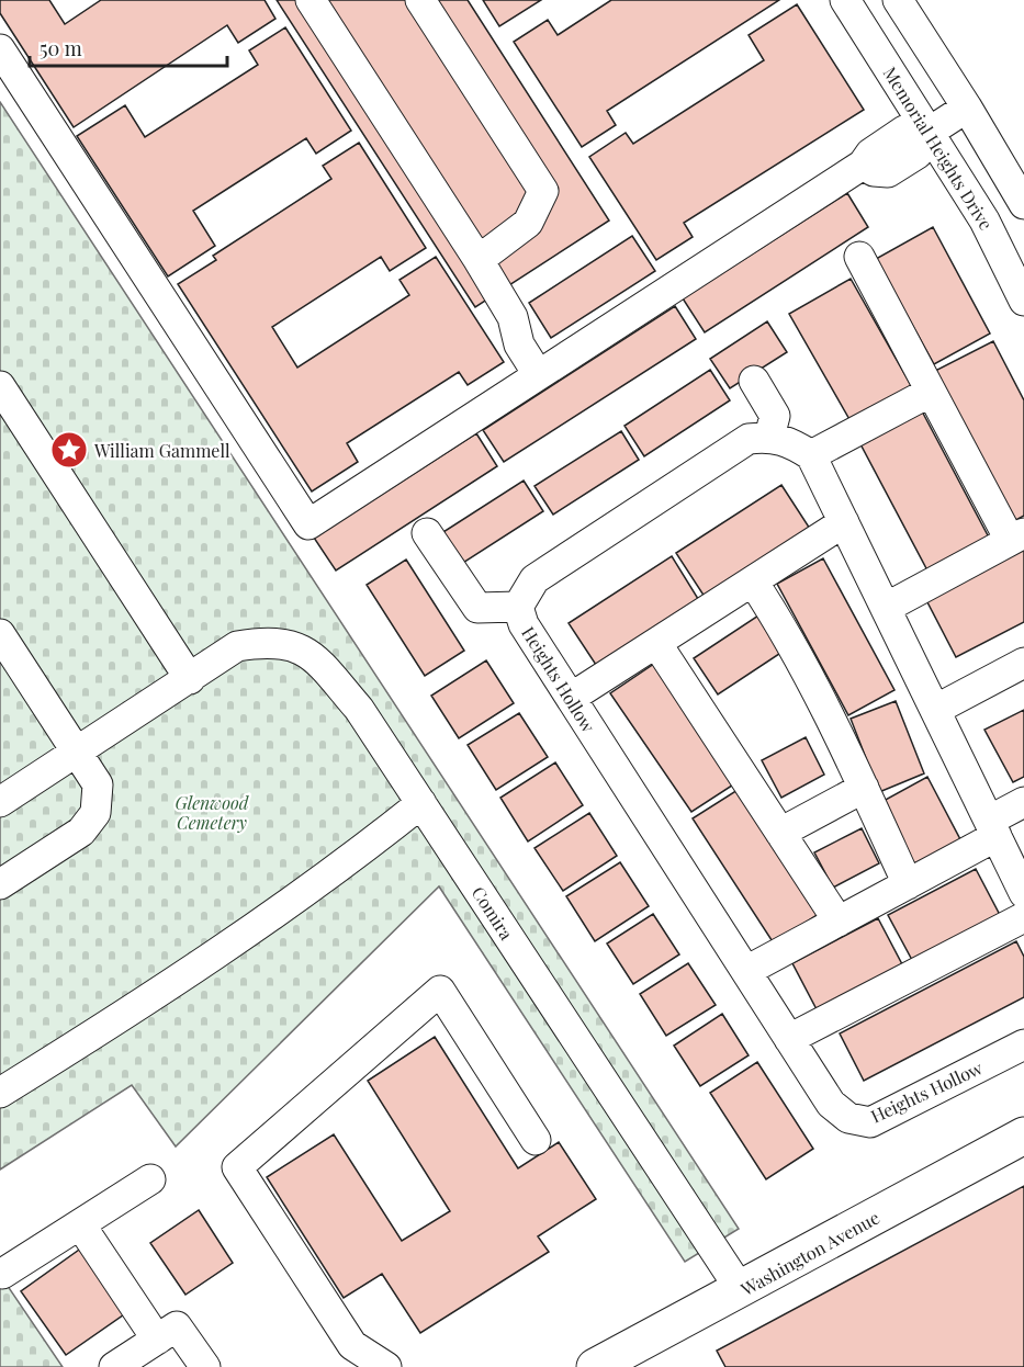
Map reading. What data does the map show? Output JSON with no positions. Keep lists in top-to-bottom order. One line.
{"streets":{"main road":["Washington Avenue"],"street":["Memorial Heights Drive","Heights Hollow","Comira"]},"crossings":[["Comira","Washington Avenue"]],"parks":["Glenwood Cemetery"],"places":{"place":["William Gammell"]},"scale_bar":"50 m"}
